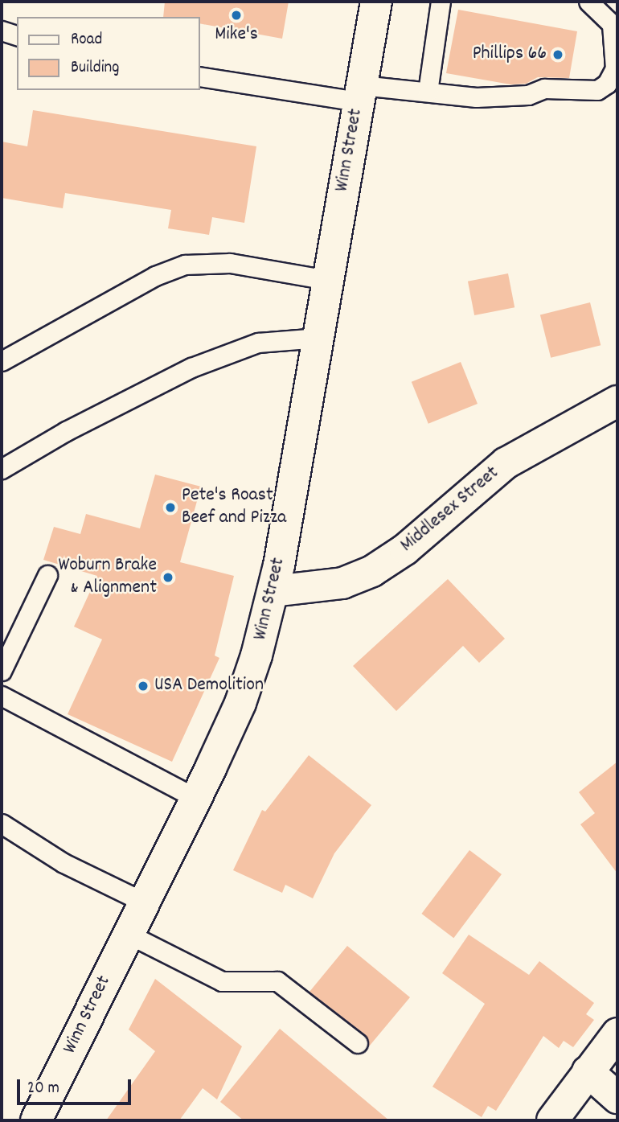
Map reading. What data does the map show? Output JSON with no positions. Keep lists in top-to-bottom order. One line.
{"streets":{"main road":["Winn Street","Middlesex Street"]},"crossings":[["Winn Street","Middlesex Street"]],"places":["Mike's","Phillips 66","Pete's Roast Beef and Pizza","Woburn Brake & Alignment","USA Demolition"],"legend":["Road","Building"],"scale_bar":"20 m"}
